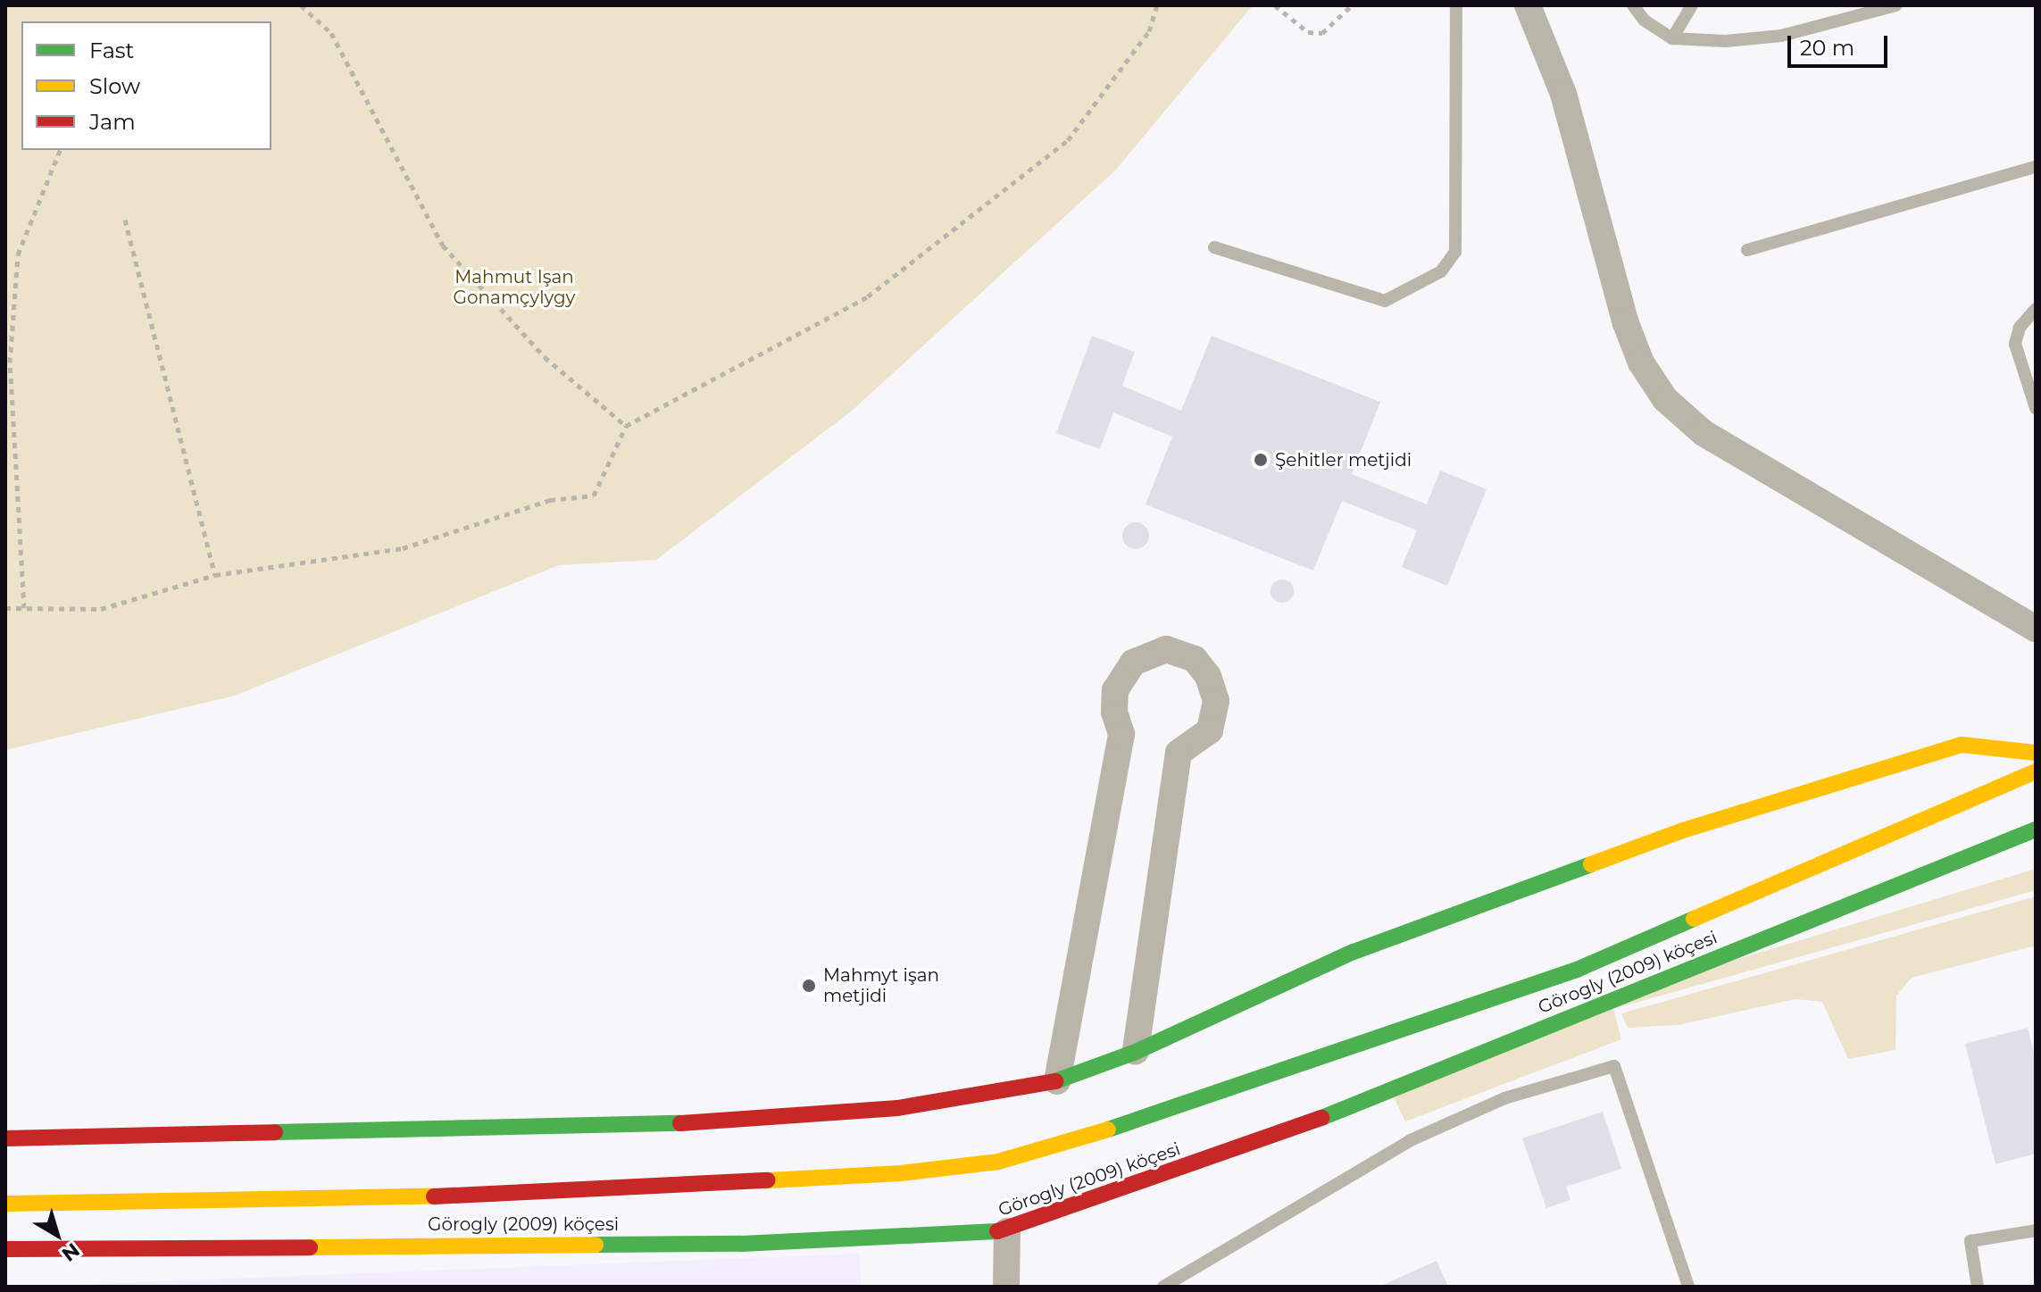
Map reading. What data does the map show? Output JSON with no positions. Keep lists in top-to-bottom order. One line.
{"streets":{"main road":["Görogly (2009) köçesi"]},"parks":["Mahmut Işan Gonamçylygy"],"places":["Şehitler metjidi","Mahmyt işan metjidi"],"legend":["Fast","Slow","Jam"],"scale_bar":"20 m","north":"bottom right"}
